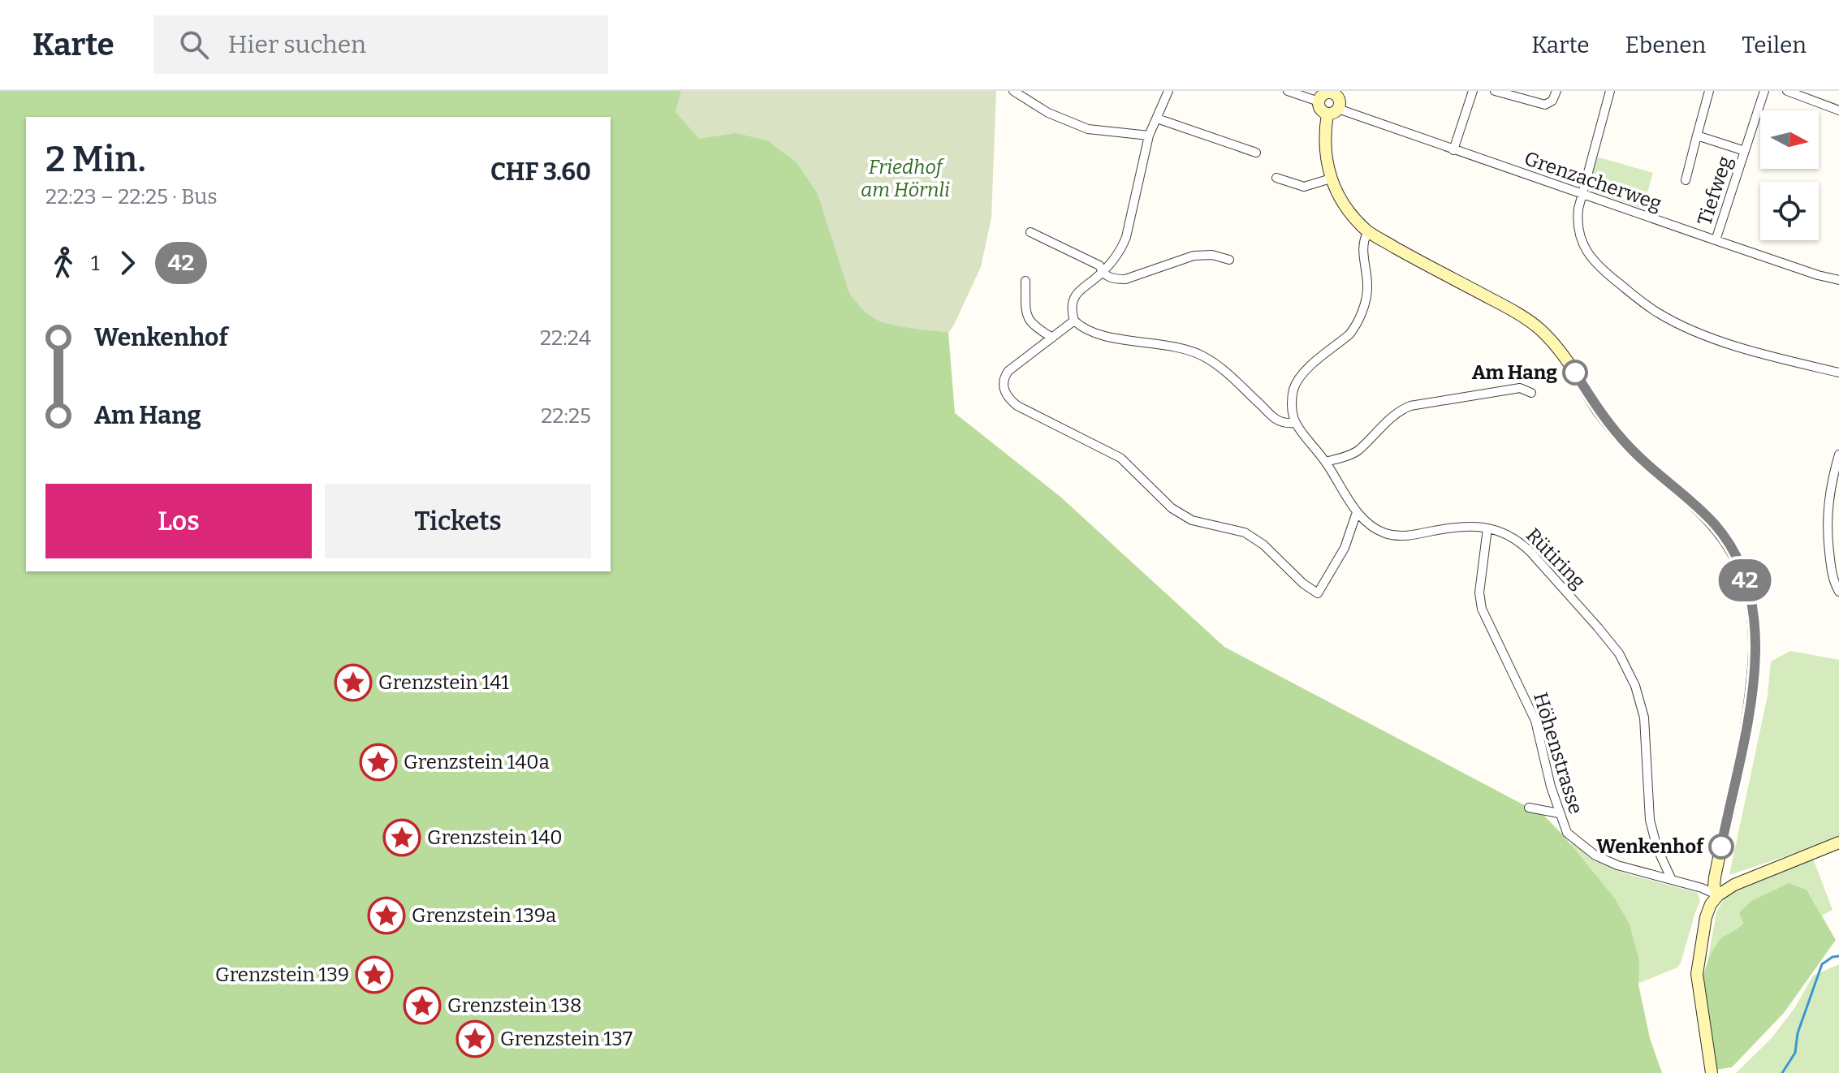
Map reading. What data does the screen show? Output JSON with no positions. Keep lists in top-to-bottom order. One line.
{"streets":{"street":["Grenzacherweg","Tiefweg","Rütiring","Höhenstrasse"]},"crossings":[["Grenzacherweg","Tiefweg"],["Rütiring","Höhenstrasse"]],"parks":["Friedhof am Hörnli"],"places":{"other":["Am Hang","Wenkenhof"],"place":["Grenzstein 141","Grenzstein 140a","Grenzstein 140","Grenzstein 139a","Grenzstein 139","Grenzstein 138","Grenzstein 137"]},"lines":["bus line 42"],"north":"right","page":{"header":"Karte","search":"Hier suchen","nav":["Karte","Ebenen","Teilen"],"on_map":"42","heading":["2 Min.","22:23 – 22:25 · Bus","CHF 3.60"],"legs":["1","42"],"list":[{"name":"Wenkenhof","value":"22:24"},{"name":"Am Hang","value":"22:25"}],"buttons":["Los","Tickets"]}}
